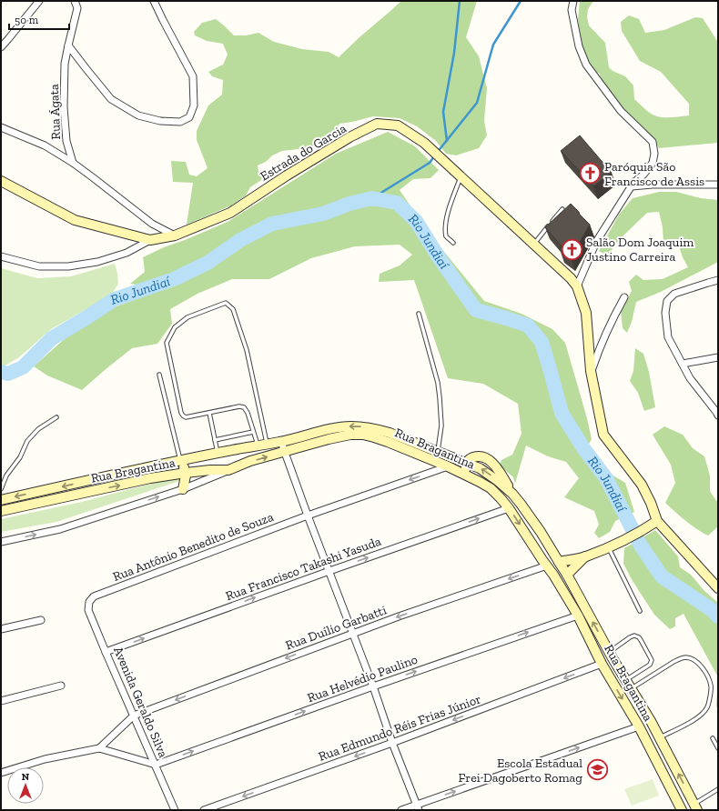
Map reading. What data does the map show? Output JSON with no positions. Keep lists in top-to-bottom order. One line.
{"streets":{"main road":["Estrada do Garcia","Rua Bragantina"],"street":["Rua Ágata","Rua Antônio Benedito de Souza","Rua Francisco Takashi Yasuda","Rua Duílio Garbatti","Rua Helvédio Paulino","Avenida Geraldo Silva","Rua Edmundo Réis Frias Júnior"]},"crossings":[["Rua Bragantina","Rua Antônio Benedito de Souza"],["Rua Bragantina","Rua Francisco Takashi Yasuda"],["Rua Bragantina","Rua Duílio Garbatti"],["Rua Bragantina","Rua Helvédio Paulino"],["Rua Bragantina","Rua Edmundo Réis Frias Júnior"],["Rua Antônio Benedito de Souza","Avenida Geraldo Silva"],["Rua Francisco Takashi Yasuda","Avenida Geraldo Silva"],["Rua Duílio Garbatti","Avenida Geraldo Silva"],["Rua Helvédio Paulino","Avenida Geraldo Silva"]],"one_way":["Rua Antônio Benedito de Souza","Rua Francisco Takashi Yasuda","Rua Duílio Garbatti","Rua Helvédio Paulino","Rua Edmundo Réis Frias Júnior"],"water":["Rio Jundiaí"],"places":{"church":["Paróquia São Francisco de Assis","Salão Dom Joaquim Justino Carreira"],"school or university":["Escola Estadual Frei Dagoberto Romag"]},"scale_bar":"50 m","north":"top"}
